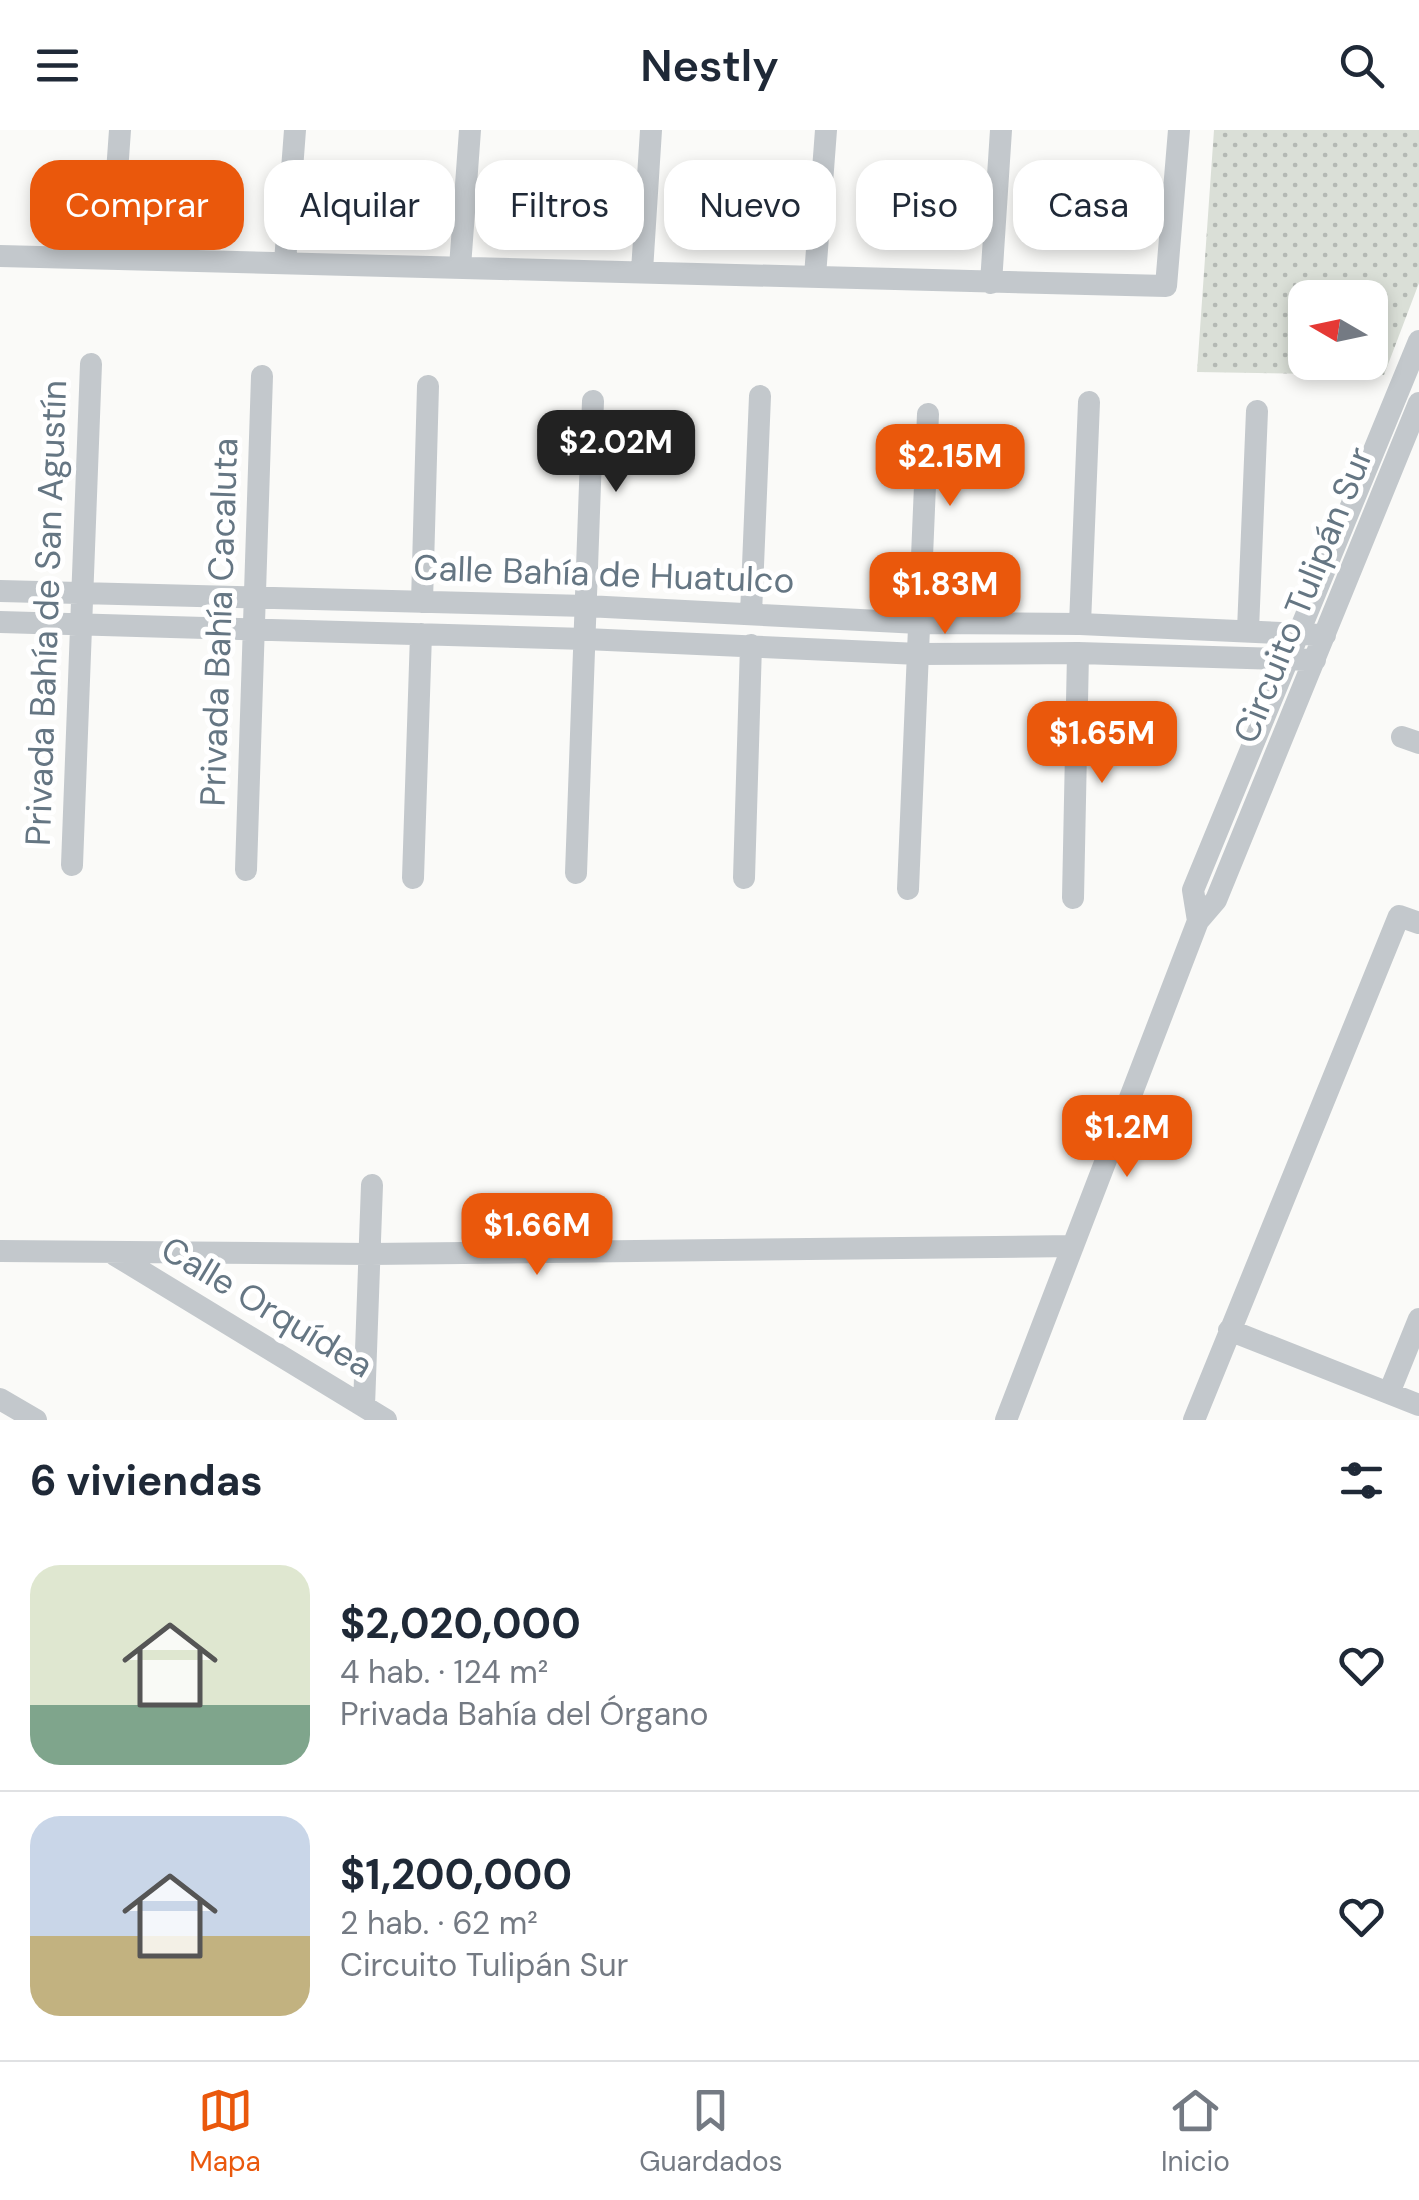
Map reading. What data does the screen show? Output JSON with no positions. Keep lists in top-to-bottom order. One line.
{"streets":{"street":["Calle Bahía de Huatulco","Circuito Tulipán Sur","Privada Bahía de San Agustín","Privada Bahía Cacaluta","Calle Orquídea"]},"crossings":[["Calle Bahía de Huatulco","Circuito Tulipán Sur"],["Calle Bahía de Huatulco","Privada Bahía de San Agustín"],["Calle Bahía de Huatulco","Privada Bahía Cacaluta"]],"north":"left","page":{"header":"Nestly","chip":["Comprar","Alquilar","Filtros","Nuevo","Piso","Casa"],"price":["$2.02M","$2.15M","$1.83M","$1.65M","$1.2M","$1.66M"],"heading":"6 viviendas","list":[{"name":"$2,020,000","note":"4 hab. · 124 m² · Privada Bahía del Órgano"},{"name":"$1,200,000","note":"2 hab. · 62 m² · Circuito Tulipán Sur"}],"tabs":["Mapa","Guardados","Inicio"]}}
